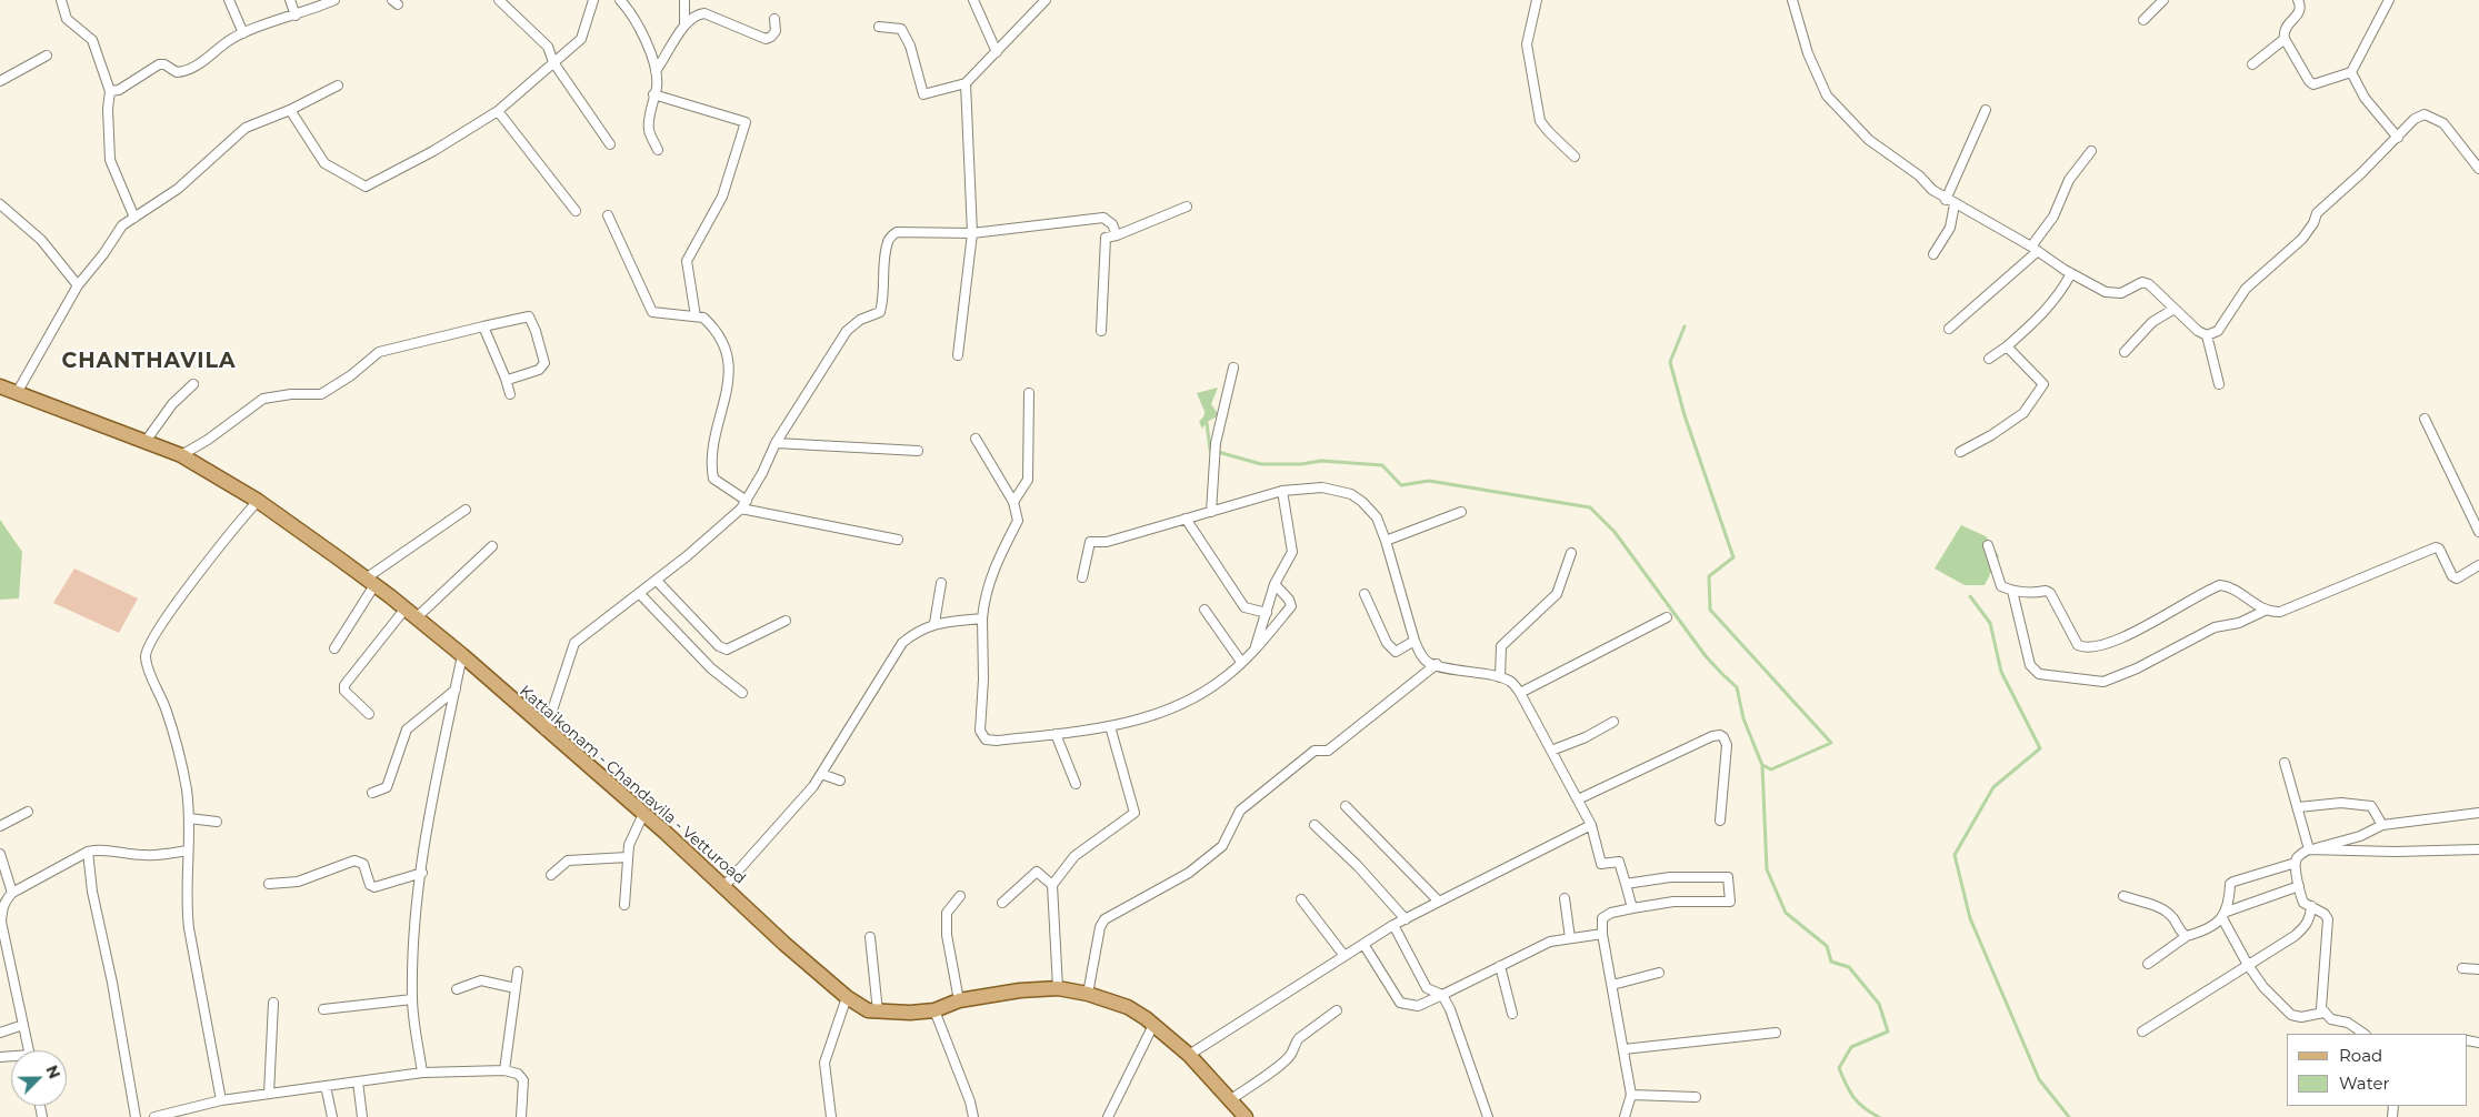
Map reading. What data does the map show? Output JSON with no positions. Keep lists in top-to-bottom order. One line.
{"streets":{"main road":["Kattaikonam - Chandavila - Vetturoad"]},"districts":["CHANTHAVILA"],"legend":["Road","Water"],"north":"top right"}
